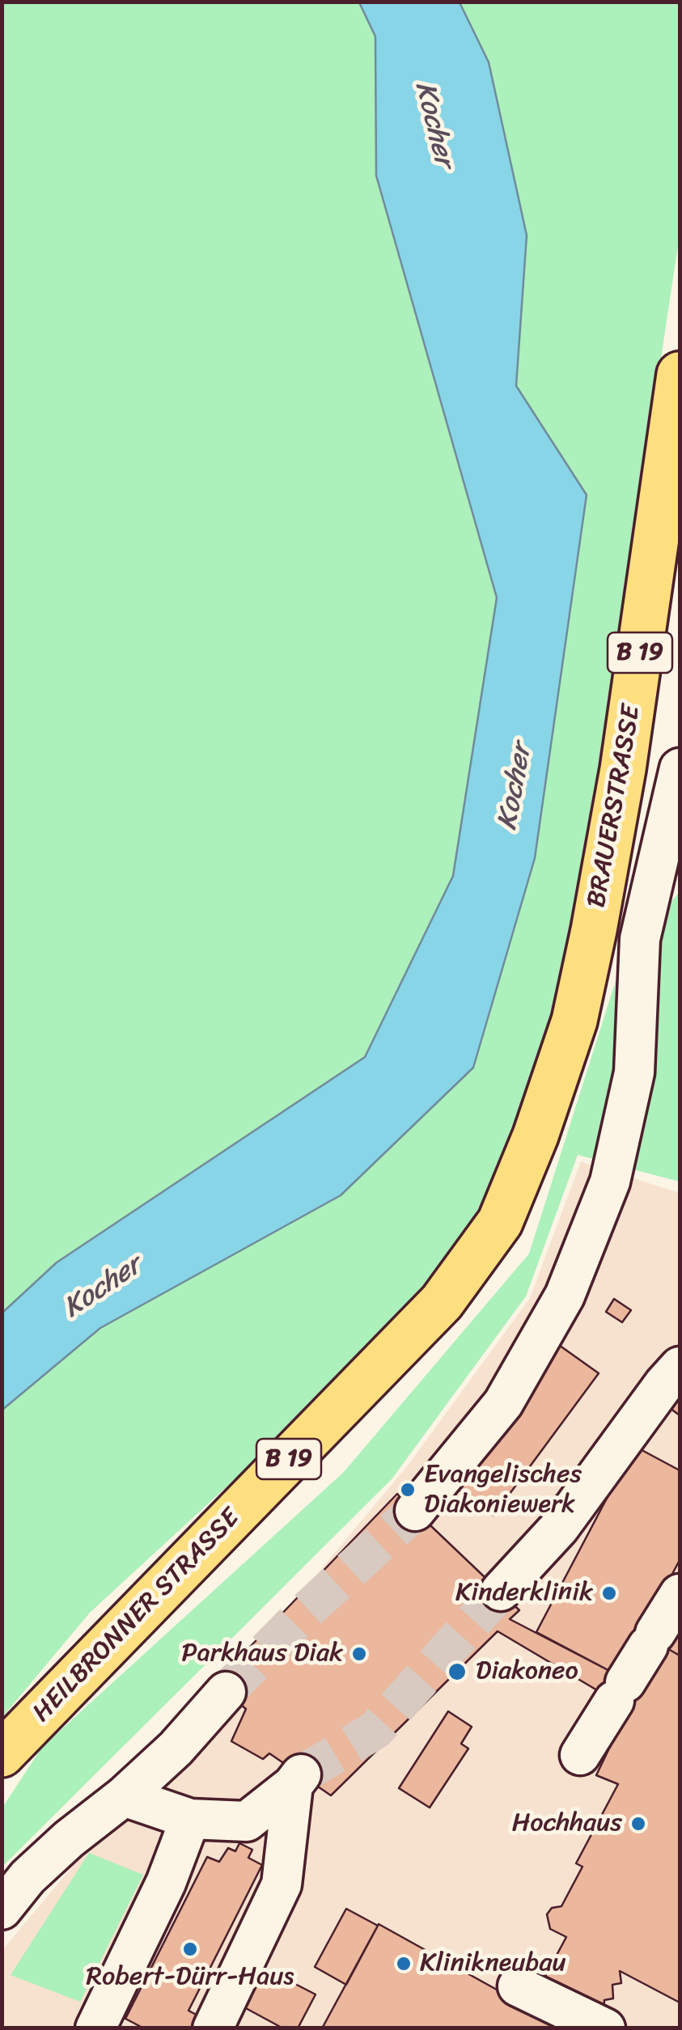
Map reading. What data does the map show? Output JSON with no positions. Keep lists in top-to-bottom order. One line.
{"streets":{"main road":["B 19","BRAUERSTRASSE","HEILBRONNER STRASSE"]},"crossings":[["BRAUERSTRASSE","HEILBRONNER STRASSE"]],"water":["Kocher"],"places":["Evangelisches Diakoniewerk","Kinderklinik","Parkhaus Diak","Diakoneo","Hochhaus","Robert-Dürr-Haus","Klinikneubau"]}
